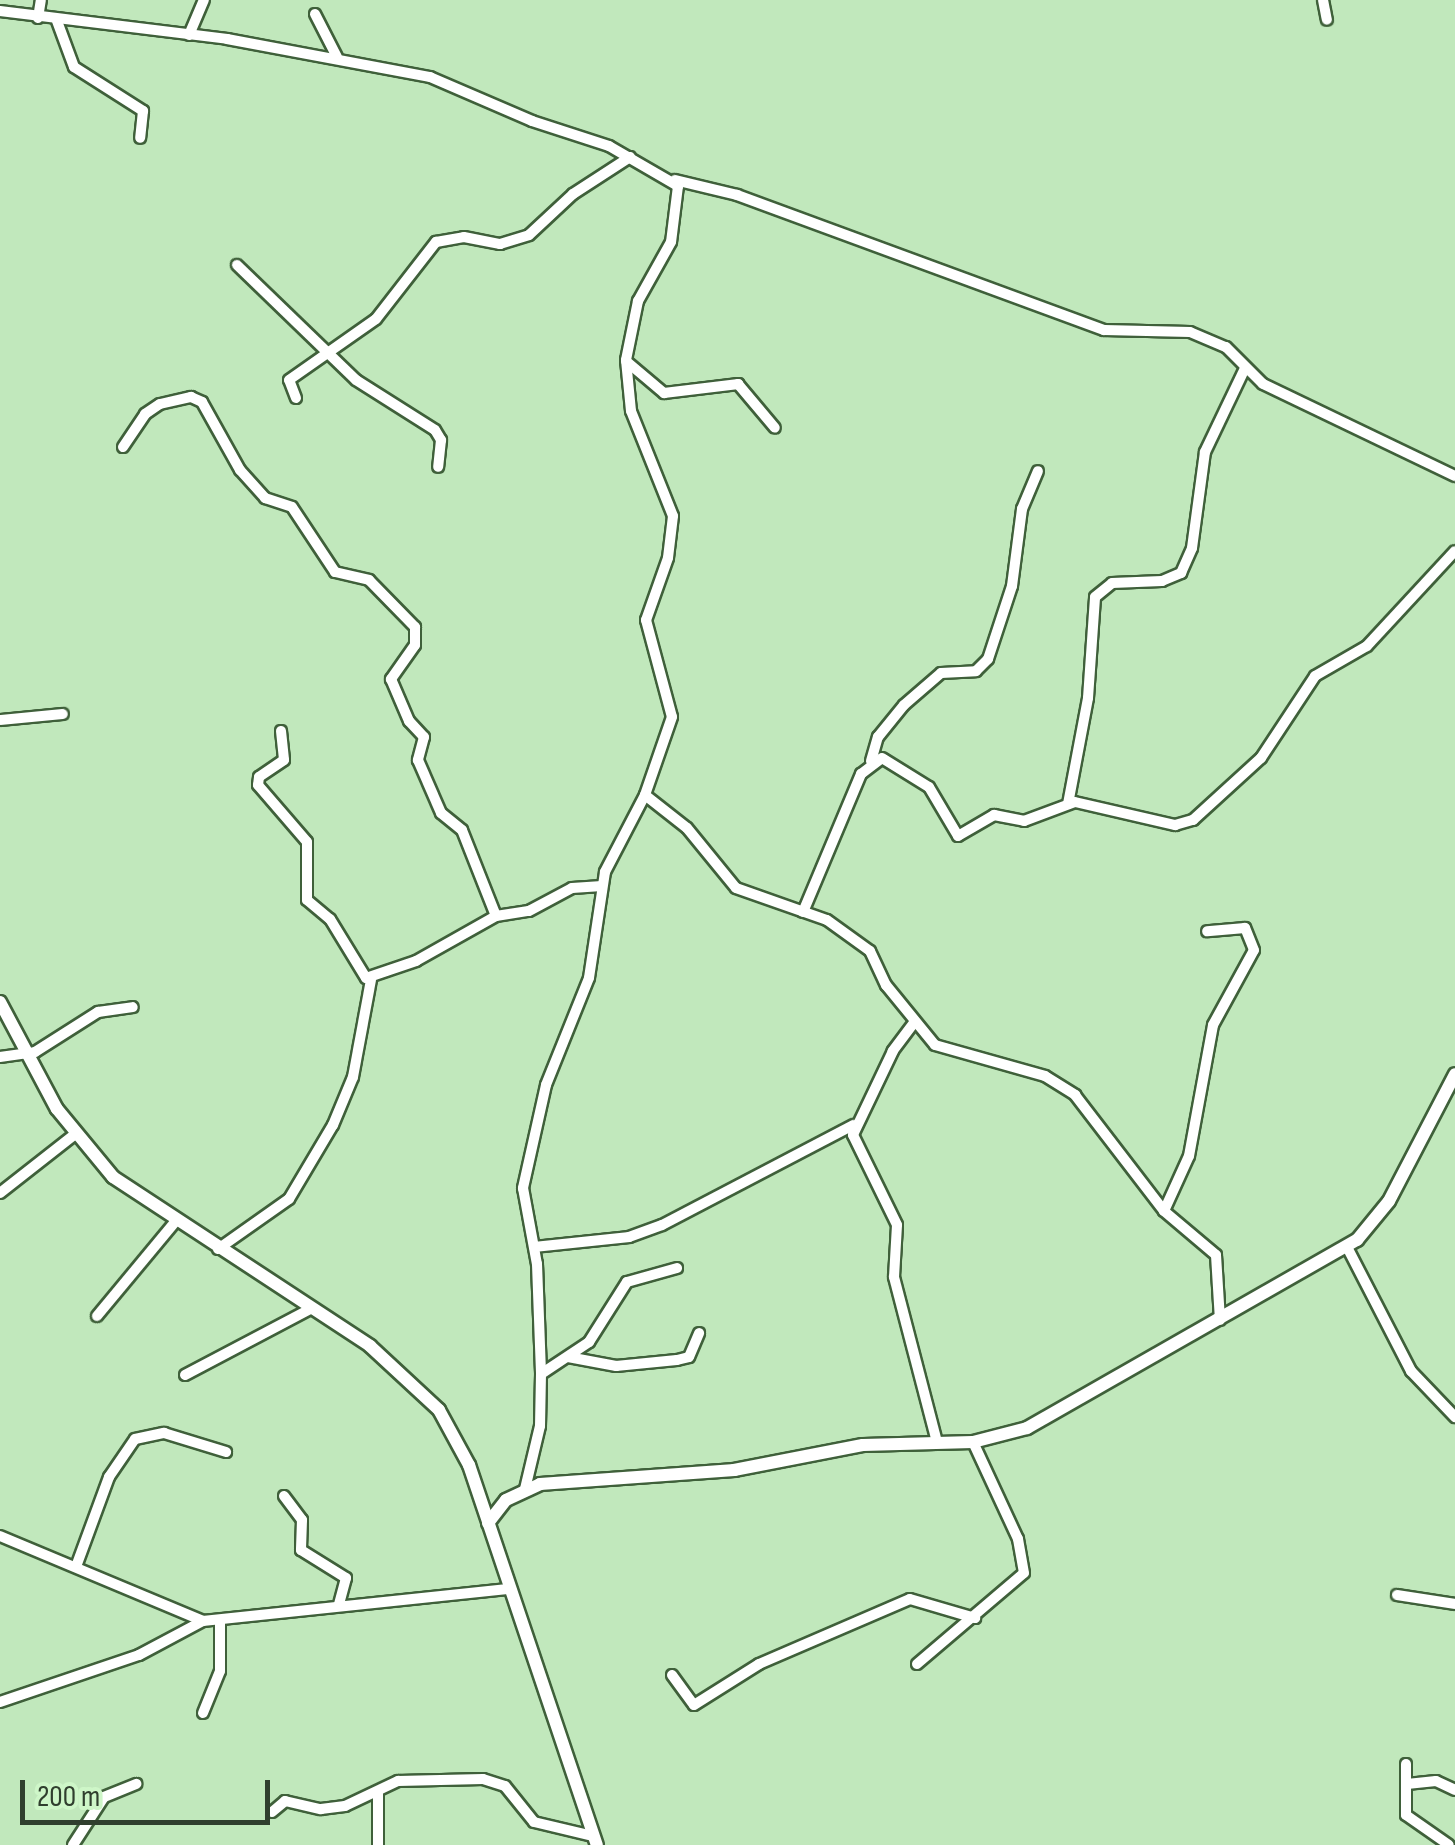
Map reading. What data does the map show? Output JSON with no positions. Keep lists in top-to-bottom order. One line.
{"scale_bar":"200 m"}
